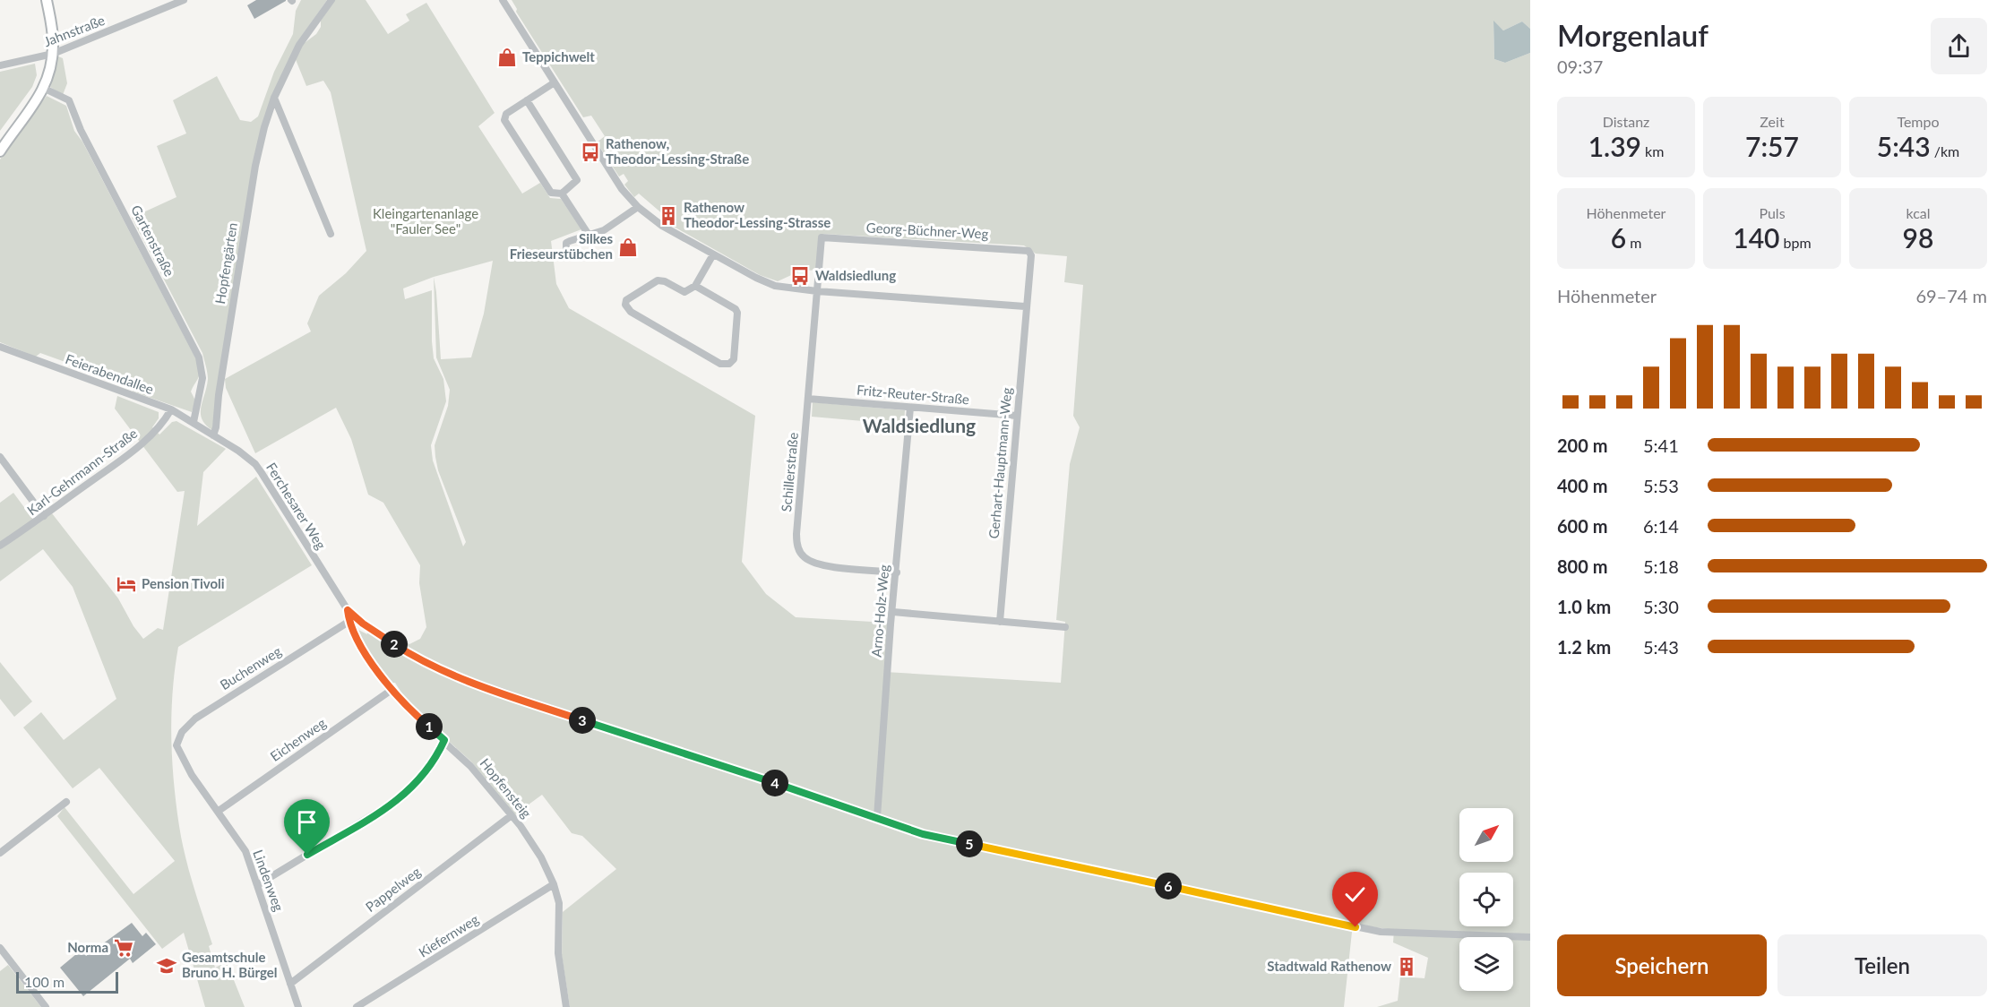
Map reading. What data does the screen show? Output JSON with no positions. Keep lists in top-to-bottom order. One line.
{"streets":{"street":["Jahnstraße","Georg-Büchner-Weg","Gartenstraße","Hopfengärten","Feierabendallee","Fritz-Reuter-Straße","Gerhart-Hauptmann-Weg","Karl-Gehrmann-Straße","Schillerstraße","Ferchesarer Weg","Arno-Holz-Weg","Buchenweg","Eichenweg","Hopfensteig","Lindenweg","Pappelweg","Kiefernweg"]},"crossings":[["Georg-Büchner-Weg","Gerhart-Hauptmann-Weg"],["Georg-Büchner-Weg","Schillerstraße"],["Gartenstraße","Feierabendallee"],["Hopfengärten","Feierabendallee"],["Hopfengärten","Ferchesarer Weg"],["Feierabendallee","Karl-Gehrmann-Straße"],["Feierabendallee","Ferchesarer Weg"],["Fritz-Reuter-Straße","Gerhart-Hauptmann-Weg"],["Fritz-Reuter-Straße","Schillerstraße"],["Fritz-Reuter-Straße","Arno-Holz-Weg"],["Schillerstraße","Arno-Holz-Weg"],["Ferchesarer Weg","Arno-Holz-Weg"],["Ferchesarer Weg","Buchenweg"],["Ferchesarer Weg","Hopfensteig"],["Buchenweg","Hopfensteig"],["Buchenweg","Lindenweg"],["Eichenweg","Hopfensteig"],["Eichenweg","Lindenweg"],["Hopfensteig","Pappelweg"],["Hopfensteig","Kiefernweg"],["Lindenweg","Pappelweg"]],"districts":["Waldsiedlung"],"parks":["Kleingartenanlage \"Fauler See\""],"places":{"shop":["Teppichwelt","Silkes Frieseurstübchen"],"bus stop":["Rathenow, Theodor-Lessing-Straße","Waldsiedlung"],"building":["Rathenow Theodor-Lessing-Strasse","Stadtwald Rathenow"],"hotel":["Pension Tivoli"],"supermarket":["Norma"],"school or university":["Gesamtschule Bruno H. Bürgel"]},"scale_bar":"100 m","north":"top right","page":{"heading":["Morgenlauf","09:37"],"stats":[["Distanz","1.39 km"],["Zeit","7:57"],["Tempo","5:43 /km"],["Höhenmeter","6 m"],["Puls","140 bpm"],["kcal","98"]],"chart":["Höhenmeter","69–74 m"],"list":[{"name":"200 m","note":"5:41"},{"name":"400 m","note":"5:53"},{"name":"600 m","note":"6:14"},{"name":"800 m","note":"5:18"},{"name":"1.0 km","note":"5:30"},{"name":"1.2 km","note":"5:43"}],"pins":["2","3","1","4","5","6"],"buttons":["Speichern","Teilen"],"scale":"100 m"}}
